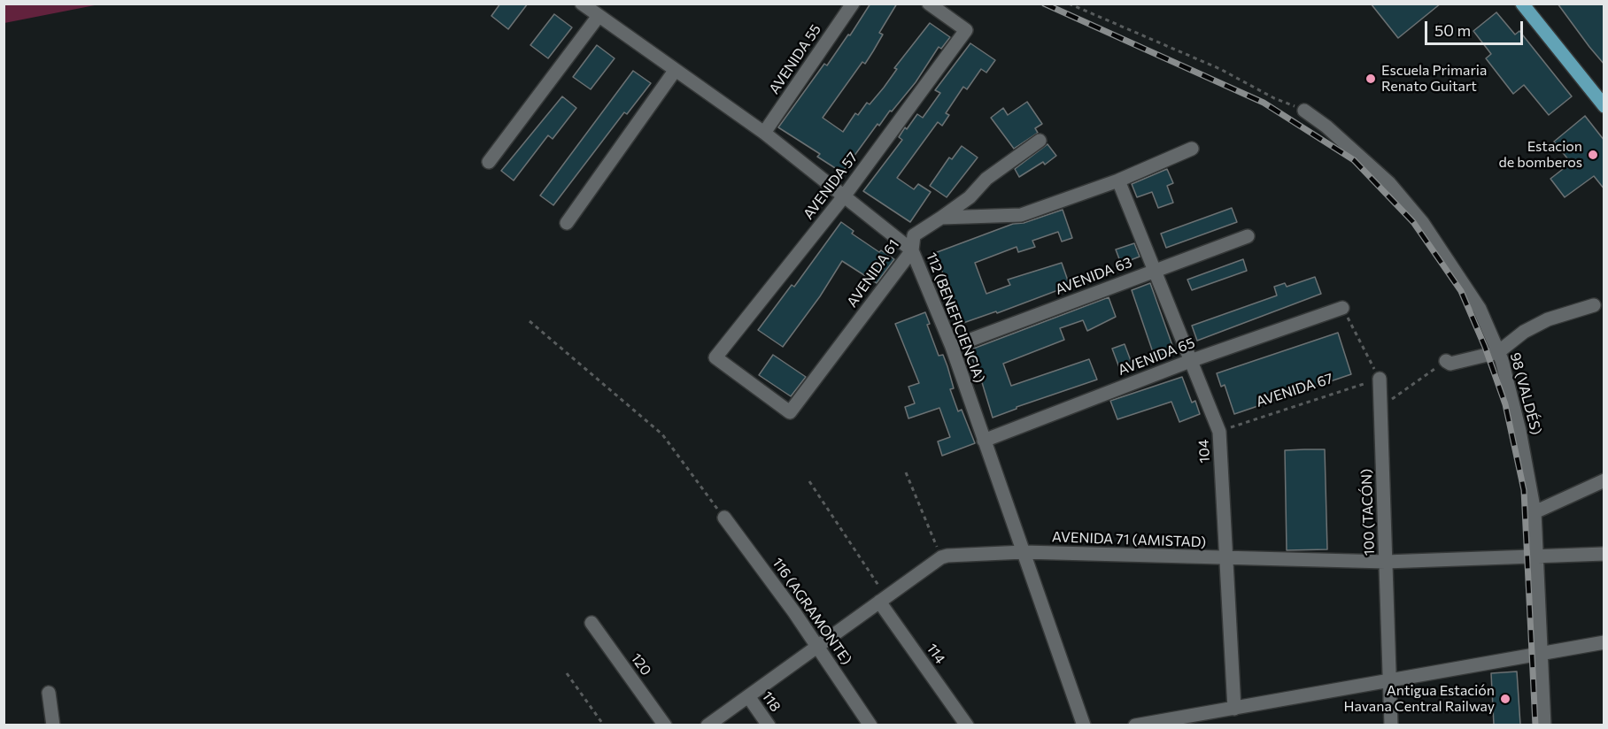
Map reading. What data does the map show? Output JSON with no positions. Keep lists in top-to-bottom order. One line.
{"streets":{"street":["AVENIDA 55","AVENIDA 57","AVENIDA 61","AVENIDA 63","112 (BENEFICIENCIA)","AVENIDA 65","98 (VALDÉS)","104","100 (TACÓN)","AVENIDA 71 (AMISTAD)","116 (AGRAMONTE)","114","120","118"],"path":["AVENIDA 67"]},"crossings":[["AVENIDA 55","112 (BENEFICIENCIA)"],["AVENIDA 57","AVENIDA 61"],["AVENIDA 57","112 (BENEFICIENCIA)"],["AVENIDA 61","112 (BENEFICIENCIA)"],["AVENIDA 63","112 (BENEFICIENCIA)"],["AVENIDA 63","104"],["112 (BENEFICIENCIA)","AVENIDA 65"],["112 (BENEFICIENCIA)","AVENIDA 71 (AMISTAD)"],["AVENIDA 65","104"],["AVENIDA 67","104"],["AVENIDA 67","100 (TACÓN)"],["98 (VALDÉS)","AVENIDA 71 (AMISTAD)"],["104","AVENIDA 71 (AMISTAD)"],["100 (TACÓN)","AVENIDA 71 (AMISTAD)"],["AVENIDA 71 (AMISTAD)","116 (AGRAMONTE)"],["AVENIDA 71 (AMISTAD)","114"],["AVENIDA 71 (AMISTAD)","118"]],"places":["Escuela Primaria Renato Guitart","Estacion de bomberos","Antigua Estación Havana Central Railway"],"scale_bar":"50 m"}
